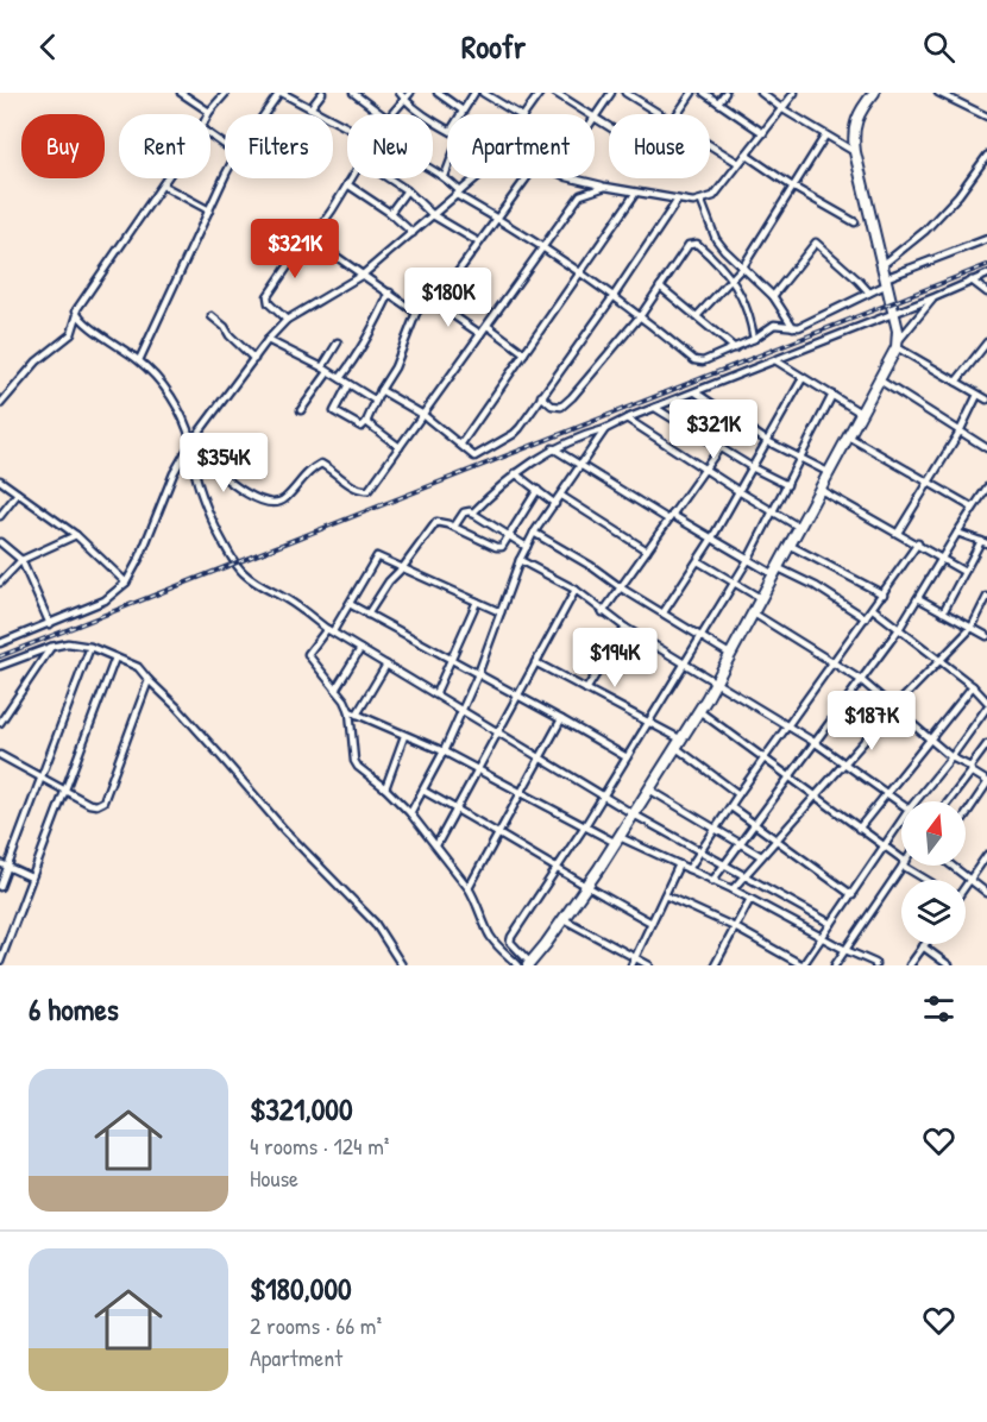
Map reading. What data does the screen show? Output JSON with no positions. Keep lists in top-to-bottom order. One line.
{"north":"top","page":{"header":"Roofr","chip":["Buy","Rent","Filters","New","Apartment","House"],"price":["$321K","$180K","$321K","$354K","$194K","$187K"],"heading":"6 homes","list":[{"name":"$321,000","note":"4 rooms · 124 m² · House"},{"name":"$180,000","note":"2 rooms · 66 m² · Apartment"}]}}
